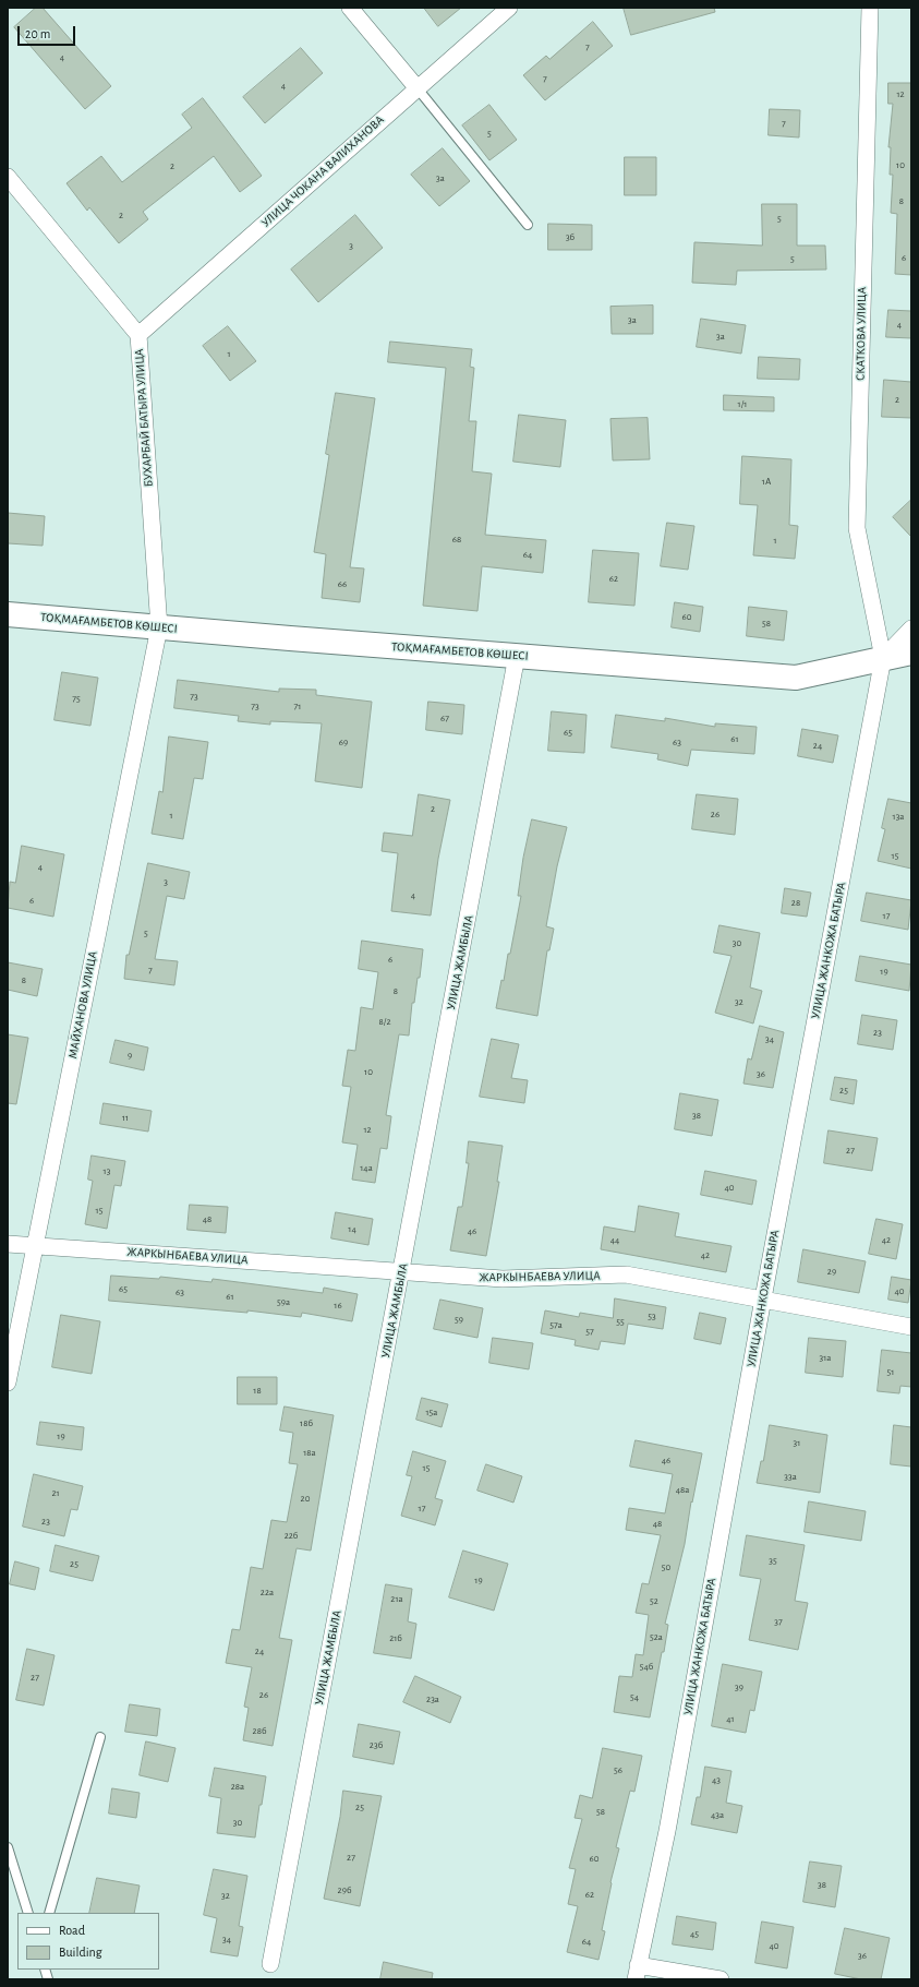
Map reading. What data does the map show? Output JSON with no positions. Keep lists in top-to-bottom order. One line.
{"streets":{"street":["УЛИЦА ЧОКАНА ВАЛИХАНОВА","СКАТКОВА УЛИЦА","БУХАРБАЙ БАТЫРА УЛИЦА","ТОҚМАҒАМБЕТОВ КӨШЕСІ","УЛИЦА ЖАНКОЖА БАТЫРА","УЛИЦА ЖАМБЫЛА","МАЙХАНОВА УЛИЦА","ЖАРКЫНБАЕВА УЛИЦА"]},"crossings":[["УЛИЦА ЧОКАНА ВАЛИХАНОВА","БУХАРБАЙ БАТЫРА УЛИЦА"],["СКАТКОВА УЛИЦА","ТОҚМАҒАМБЕТОВ КӨШЕСІ"],["СКАТКОВА УЛИЦА","УЛИЦА ЖАНКОЖА БАТЫРА"],["БУХАРБАЙ БАТЫРА УЛИЦА","ТОҚМАҒАМБЕТОВ КӨШЕСІ"],["БУХАРБАЙ БАТЫРА УЛИЦА","МАЙХАНОВА УЛИЦА"],["ТОҚМАҒАМБЕТОВ КӨШЕСІ","УЛИЦА ЖАНКОЖА БАТЫРА"],["ТОҚМАҒАМБЕТОВ КӨШЕСІ","УЛИЦА ЖАМБЫЛА"],["ТОҚМАҒАМБЕТОВ КӨШЕСІ","МАЙХАНОВА УЛИЦА"],["УЛИЦА ЖАНКОЖА БАТЫРА","ЖАРКЫНБАЕВА УЛИЦА"],["УЛИЦА ЖАМБЫЛА","ЖАРКЫНБАЕВА УЛИЦА"],["МАЙХАНОВА УЛИЦА","ЖАРКЫНБАЕВА УЛИЦА"]],"house_numbers":["7","4","7","4","12","7","5","10","2","3а","8","2","5","3б","3","6","5","3а","4","3а","1","2","1/1","1А","68","1","64","62","66","60","58","73","75","73","71","67","65","61","69","63","24","2","26","1","13а","15","4","3","4","6","28","17","5","30","6","7","19","8","8","32","8/2","23","34","9","10","36","25","38","11","12","27","14а","13","40","15","48","14","46","44","42","42","29","65","40","63","61","59а","16","53","59","55","57а","57","31а","51","18","15а","18б","19","31","18а","46","15","33а","48а","21","20","17","23","48","22б","35","25","50","19","22а","21а","52","37","52а","21б","24","54б","27","39","26","54","23а","41","28б","23б","56","43","28а","25","58","43а","30","27","60","38","29б","62","32","45","34","64","40","36"],"legend":["Road","Building"],"scale_bar":"20 m"}
